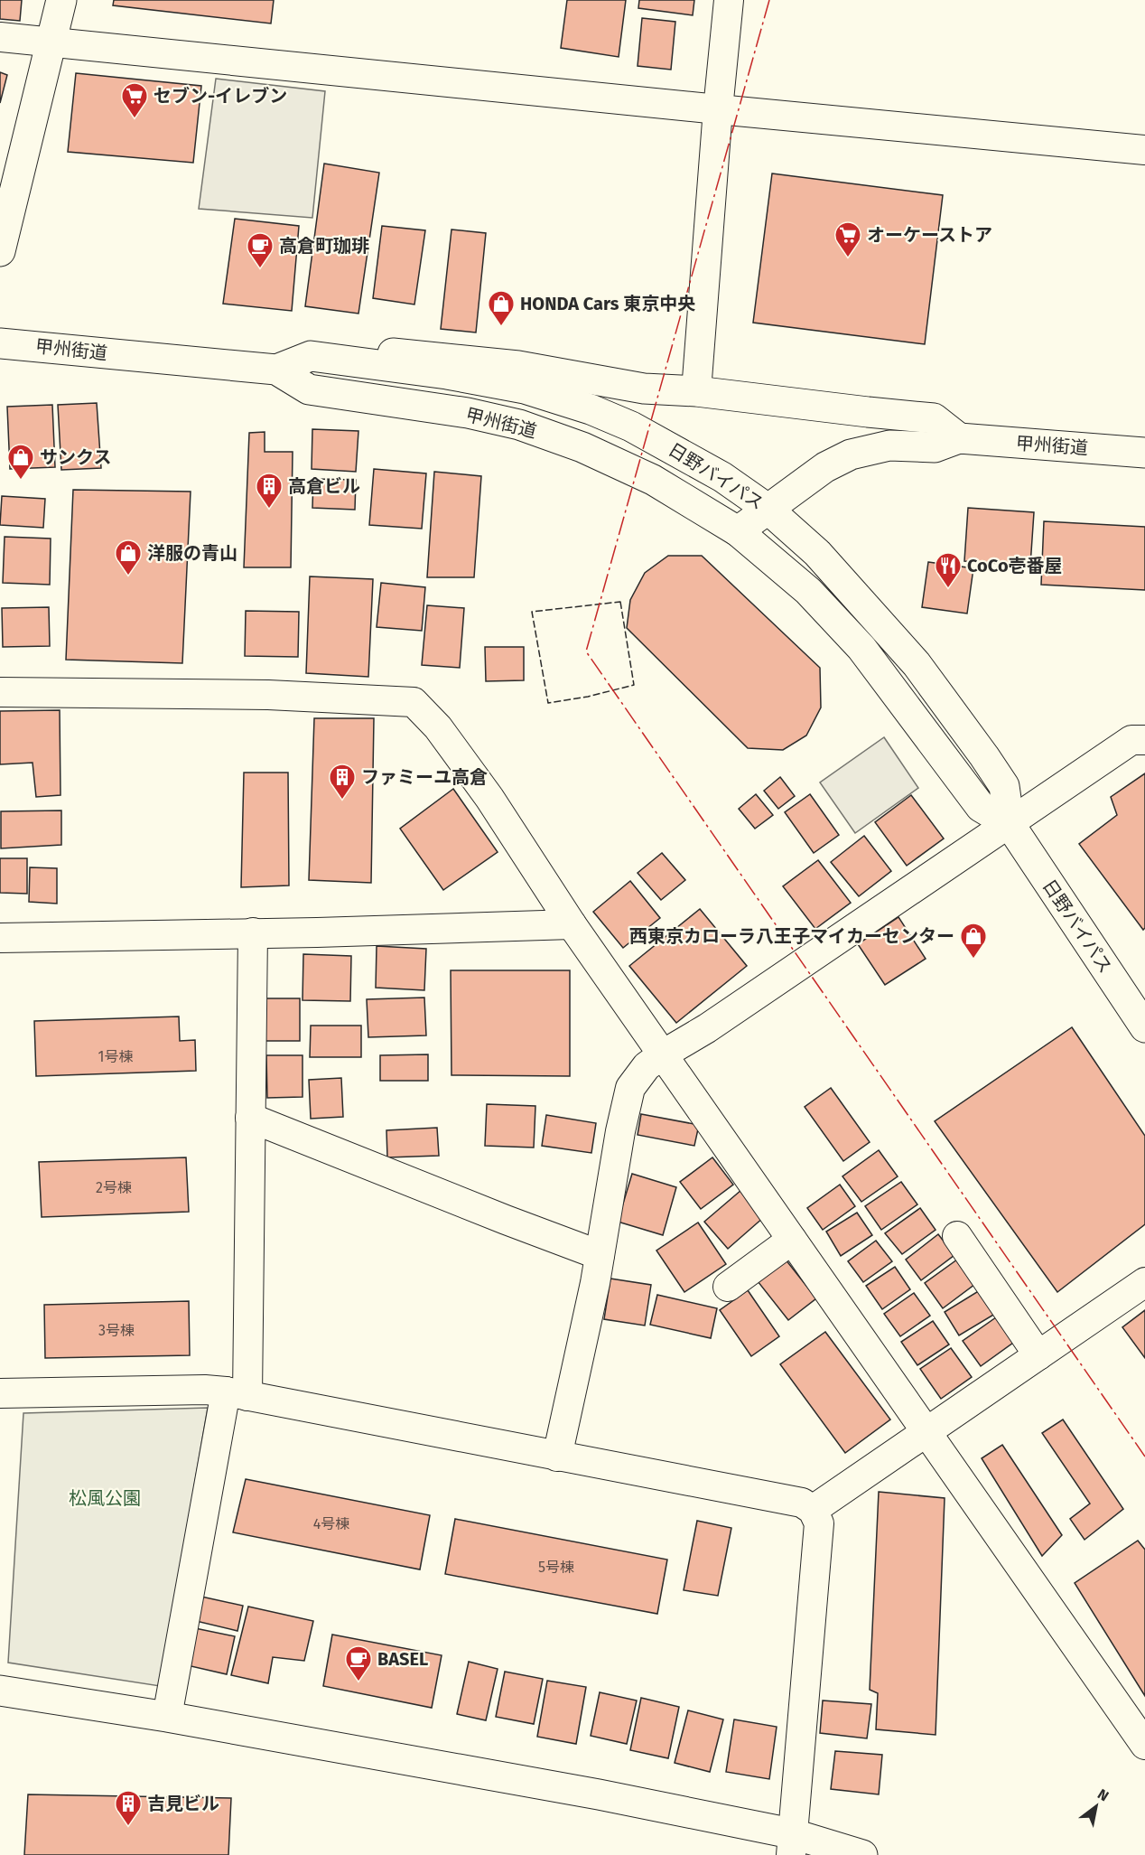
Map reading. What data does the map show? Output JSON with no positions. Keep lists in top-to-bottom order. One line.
{"streets":{"main road":["甲州街道","日野バイパス"]},"crossings":[["甲州街道","日野バイパス"]],"parks":["松風公園"],"places":{"supermarket":["セブン-イレブン","オーケーストア"],"cafe":["高倉町珈琲","BASEL"],"shop":["HONDA Cars 東京中央","サンクス","洋服の青山","西東京カローラ八王子マイカーセンター"],"building":["高倉ビル","ファミーユ高倉","吉見ビル"],"restaurant":["CoCo壱番屋"]},"house_numbers":["1号棟","2号棟","3号棟","4号棟","5号棟"],"north":"top right"}
